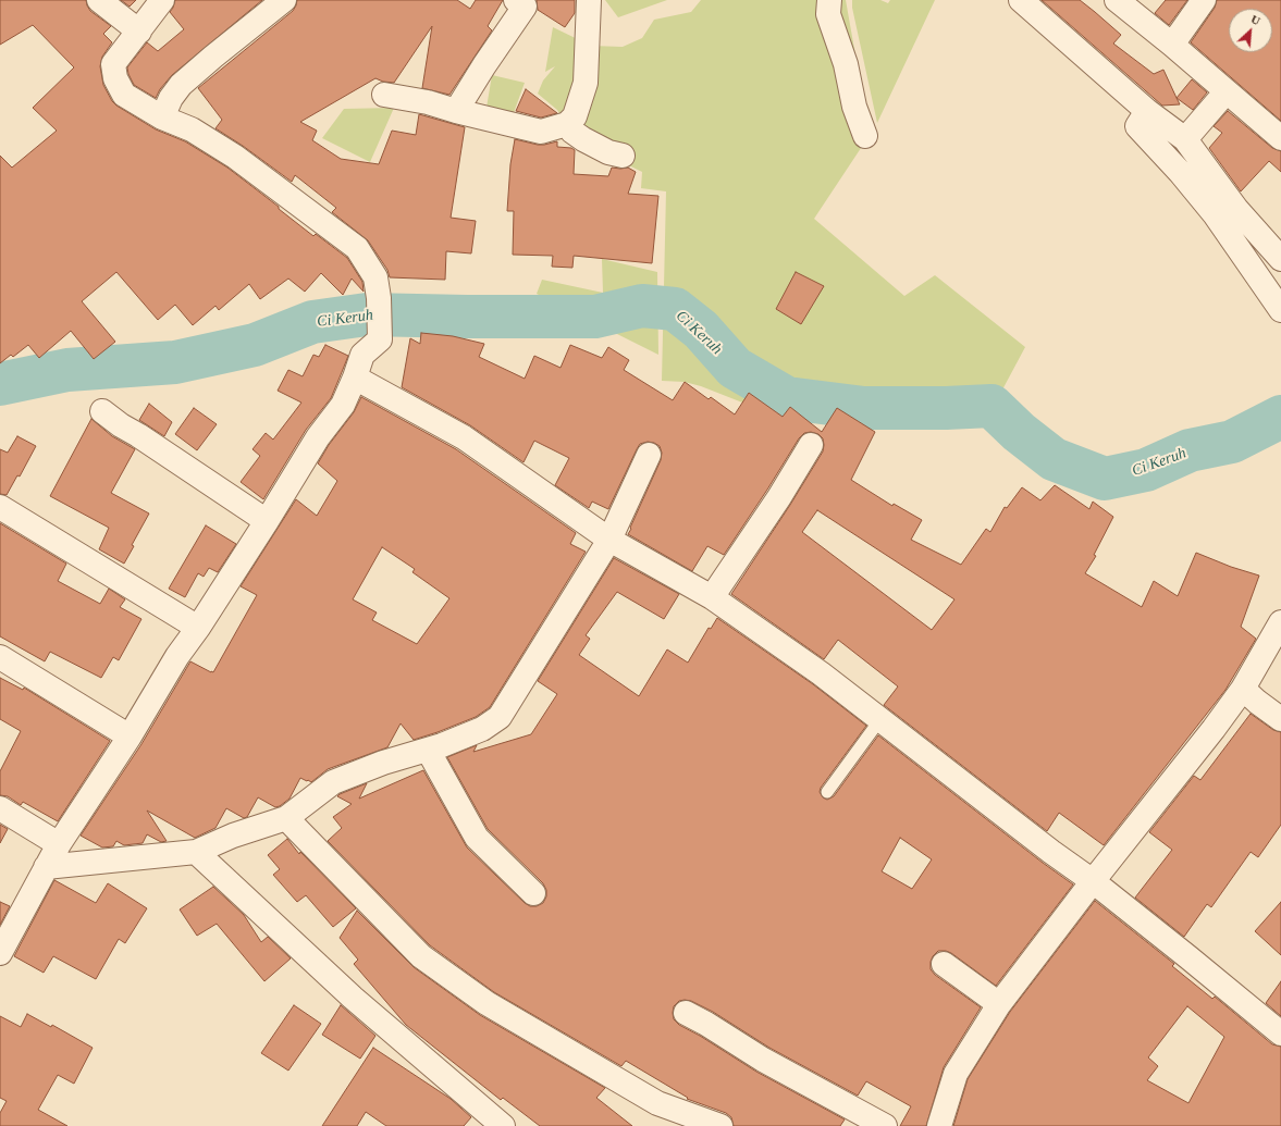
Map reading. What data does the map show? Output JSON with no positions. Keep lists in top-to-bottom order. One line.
{"water":["Ci Keruh"],"north":"top right"}
